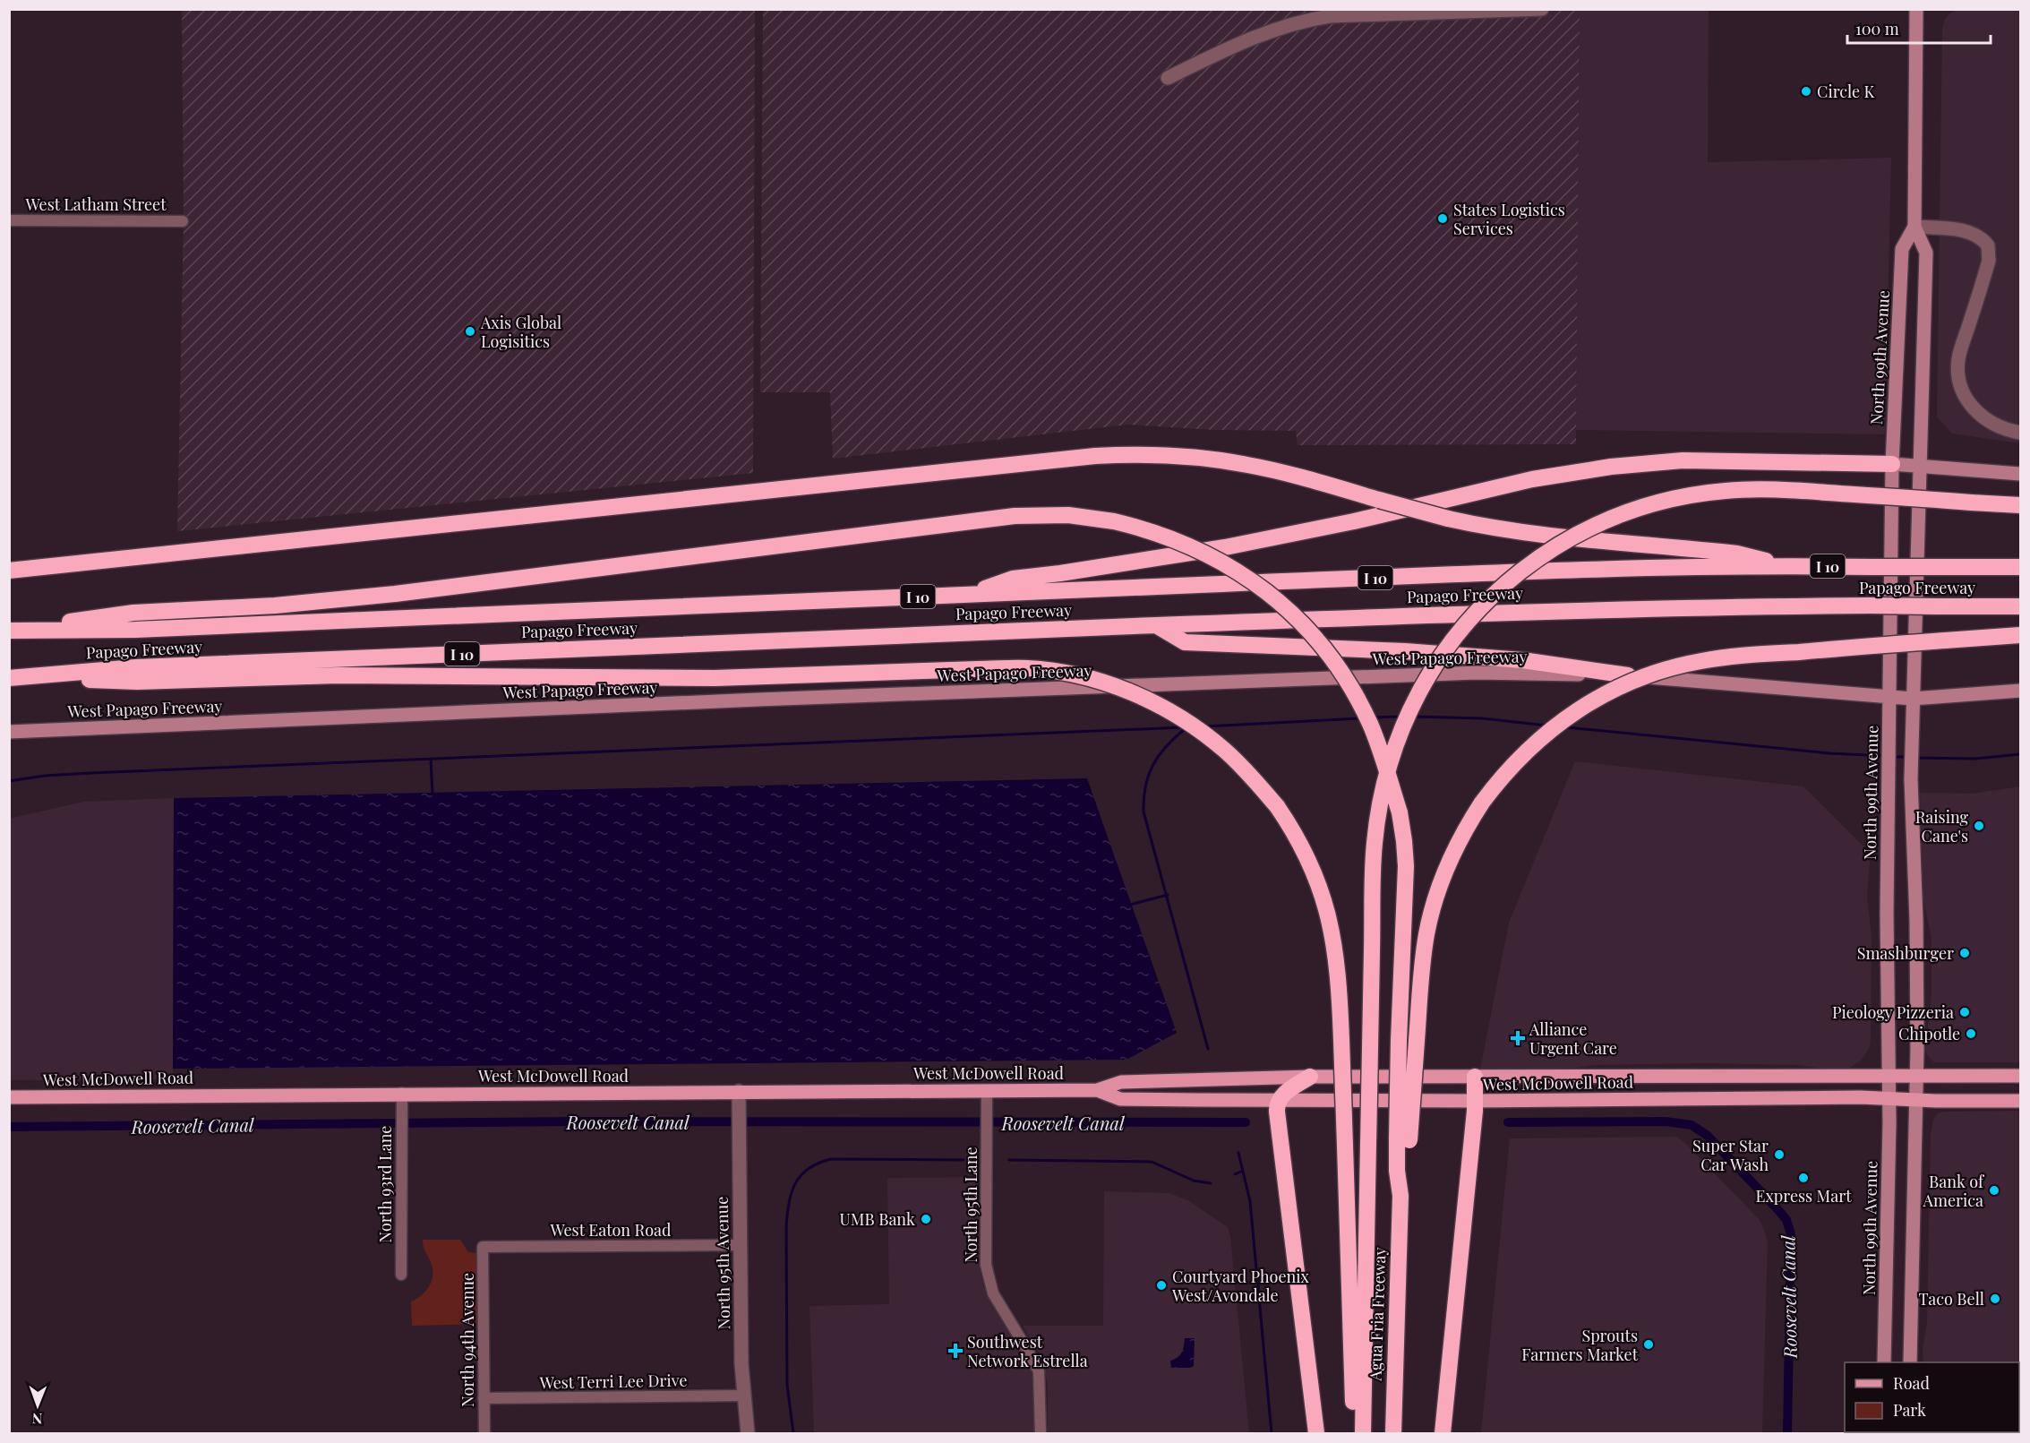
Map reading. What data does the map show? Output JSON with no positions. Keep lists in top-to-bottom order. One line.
{"streets":{"highway":["I 10","Papago Freeway","Agua Fria Freeway"],"main road":["North 99th Avenue","West Papago Freeway","West McDowell Road"],"street":["West Latham Street","North 93rd Lane","North 95th Lane","West Eaton Road","North 95th Avenue","North 94th Avenue","West Terri Lee Drive"]},"crossings":[["North 99th Avenue","West Papago Freeway"],["North 99th Avenue","West McDowell Road"],["West McDowell Road","North 93rd Lane"],["West McDowell Road","North 95th Lane"],["West McDowell Road","North 95th Avenue"],["West Eaton Road","North 95th Avenue"],["West Eaton Road","North 94th Avenue"],["North 95th Avenue","West Terri Lee Drive"],["North 94th Avenue","West Terri Lee Drive"]],"water":["Roosevelt Canal"],"places":{"other":["Circle K","States Logistics Services","Axis Global Logisitics","Raising Cane's","Smashburger","Pieology Pizzeria","Chipotle","Super Star Car Wash","Express Mart","Bank of America","UMB Bank","Courtyard Phoenix West/Avondale","Taco Bell","Sprouts Farmers Market"],"health":["Alliance Urgent Care","Southwest Network Estrella"]},"legend":["Road","Park"],"scale_bar":"100 m","north":"bottom"}
